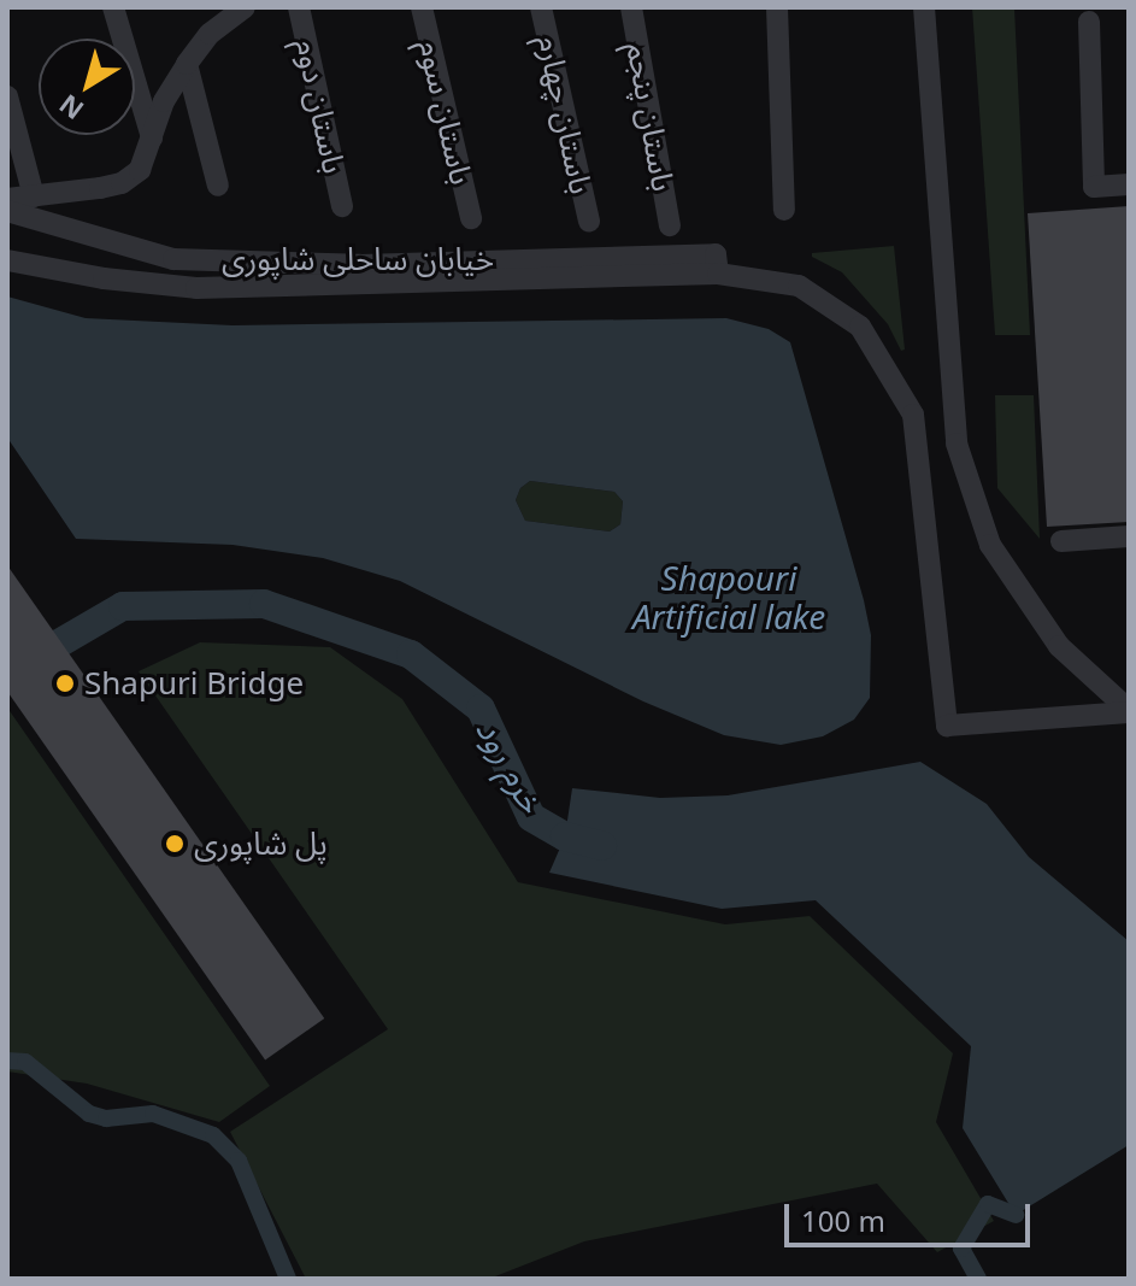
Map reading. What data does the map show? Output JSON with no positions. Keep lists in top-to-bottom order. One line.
{"streets":{"street":["باستان دوم","باستان سوم","باستان چهارم","باستان پنجم","خیابان ساحلی شاپوری"]},"water":["Shapouri Artificial lake","خرم رود"],"places":["Shapuri Bridge","پل شاپوری"],"scale_bar":"100 m","north":"bottom left"}
